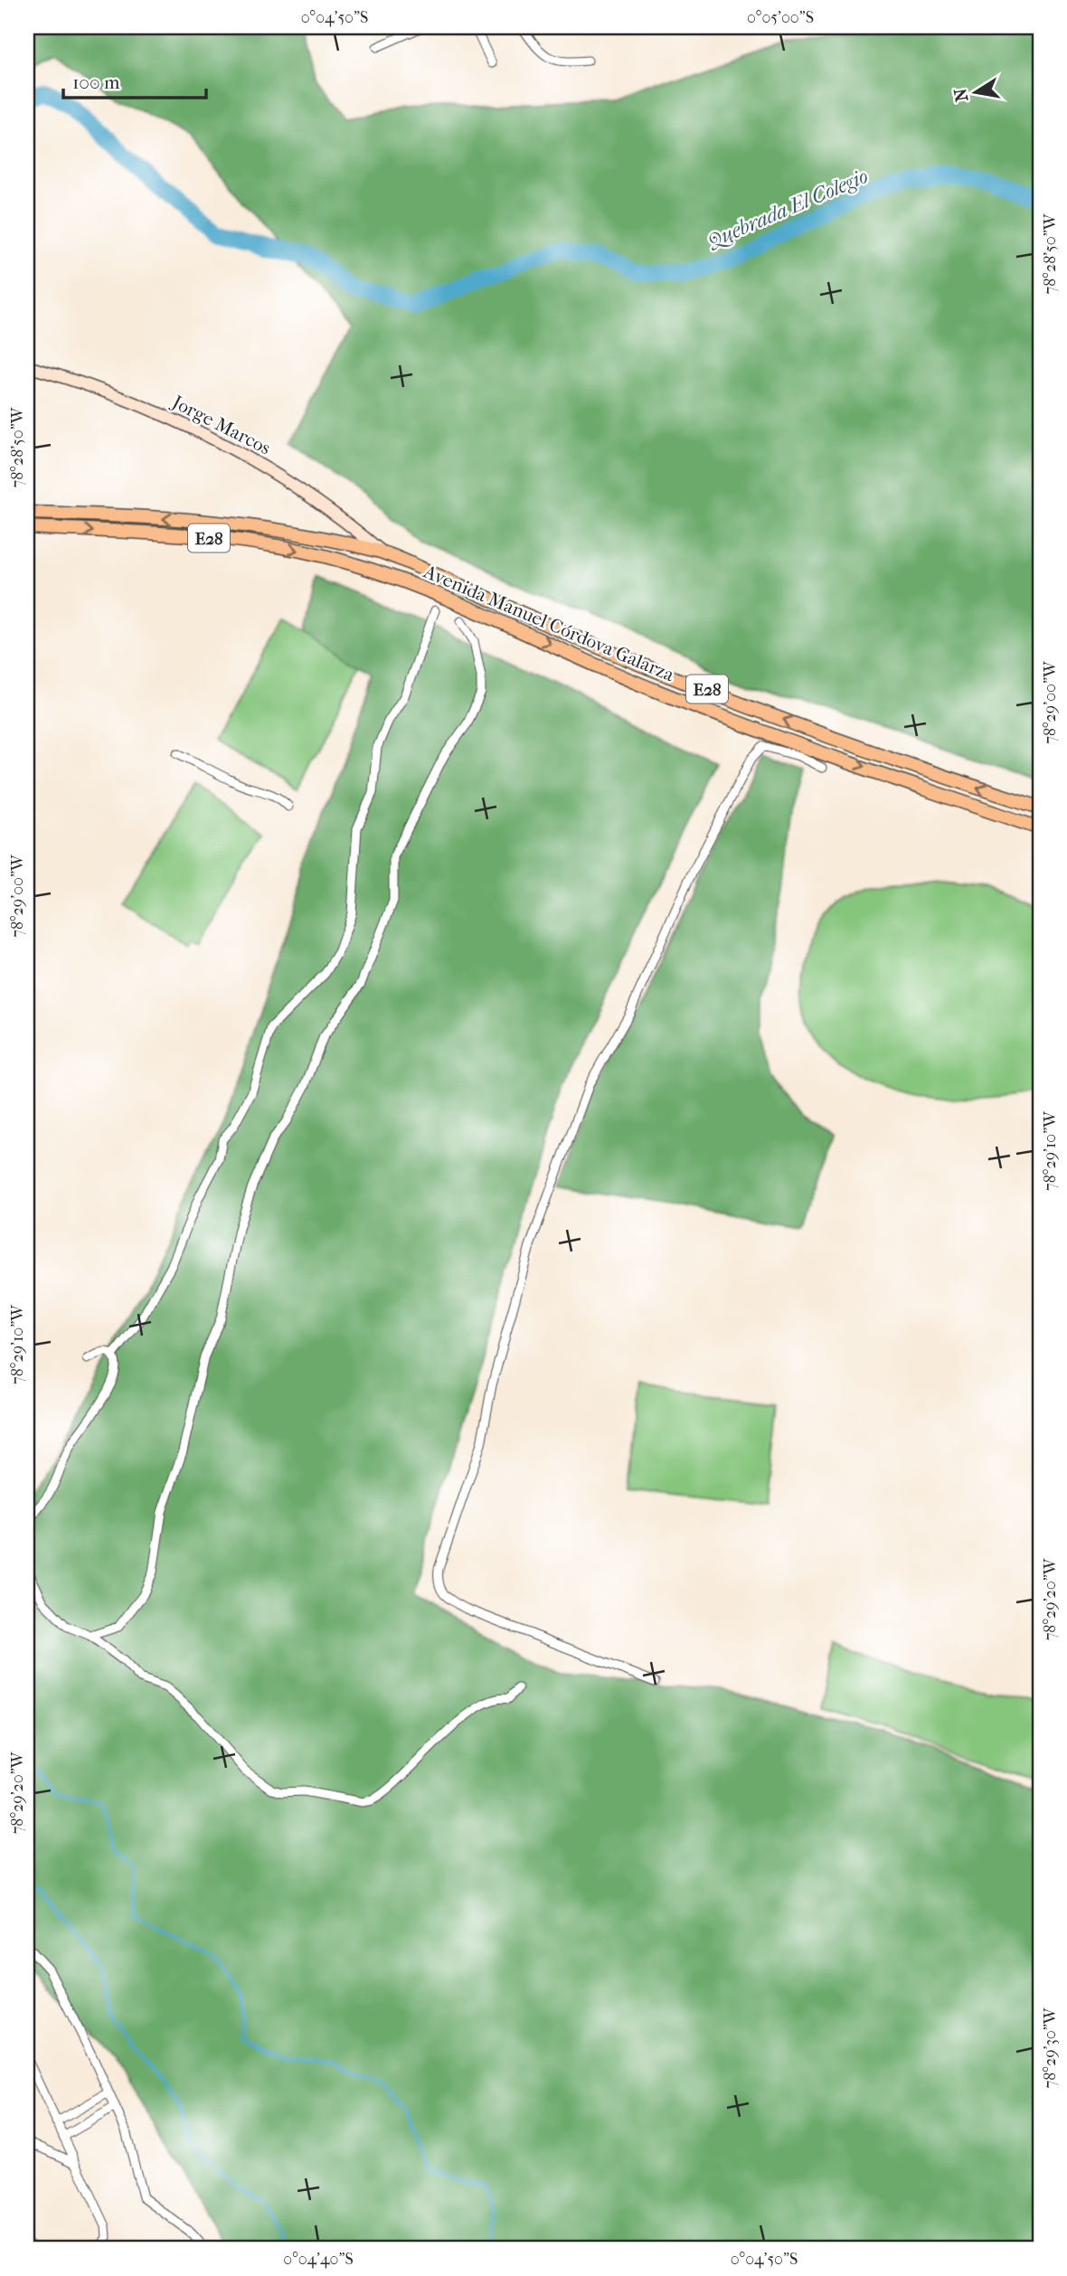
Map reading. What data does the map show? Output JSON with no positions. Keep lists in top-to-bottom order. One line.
{"streets":{"main road":["Jorge Marcos","E28","Avenida Manuel Córdova Galarza"]},"crossings":[["Jorge Marcos","Avenida Manuel Córdova Galarza"]],"water":["Quebrada El Colegio"],"scale_bar":"100 m","north":"left","coordinates":["0°04'50\"S","0°05'00\"S","78°28'50\"W","78°29'00\"W","78°29'10\"W","78°29'20\"W","78°29'30\"W","0°04'40\"S"]}
